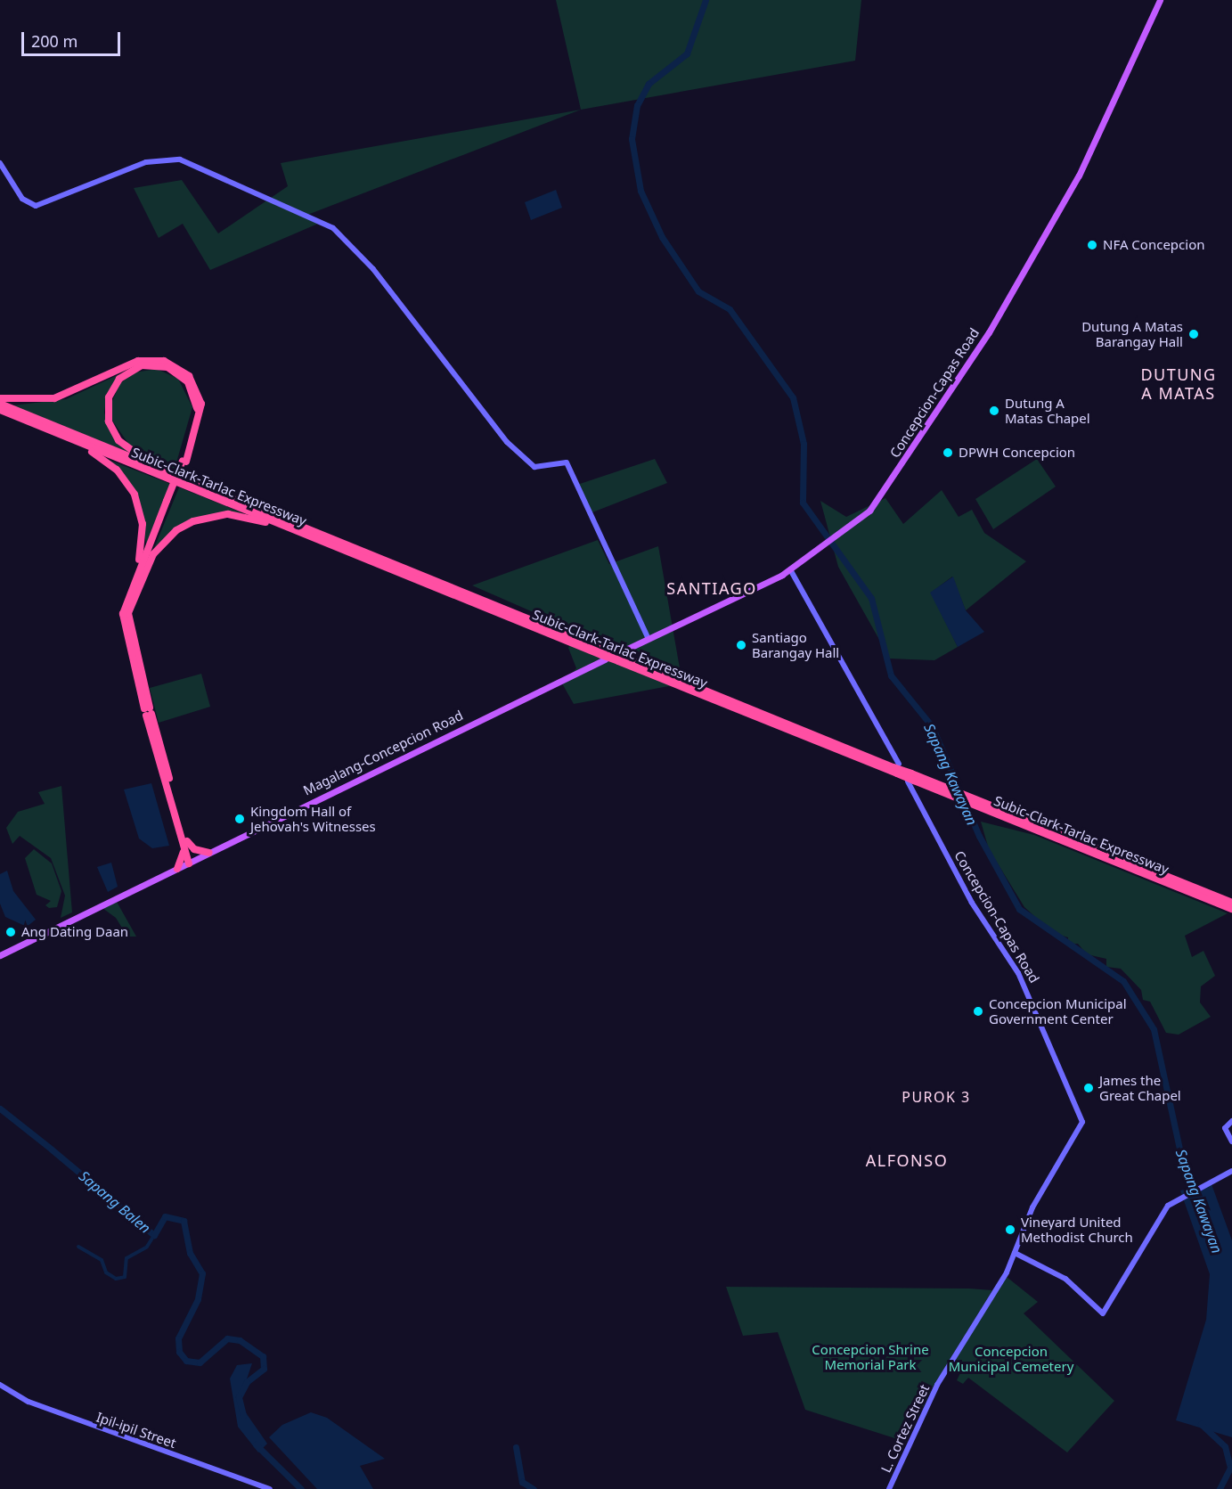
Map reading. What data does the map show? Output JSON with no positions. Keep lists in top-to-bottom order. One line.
{"streets":{"highway":["Subic-Clark-Tarlac Expressway"],"main road":["Concepcion-Capas Road","Magalang-Concepcion Road"],"street":["L. Cortez Street","Ipil-ipil Street"]},"crossings":[["Concepcion-Capas Road","Subic-Clark-Tarlac Expressway"],["Concepcion-Capas Road","L. Cortez Street"],["Subic-Clark-Tarlac Expressway","Magalang-Concepcion Road"]],"districts":["DUTUNG A MATAS","SANTIAGO","PUROK 3","ALFONSO"],"water":["Sapang Kawayan","Sapang Balen"],"parks":["Concepcion Shrine Memorial Park","Concepcion Municipal Cemetery"],"places":["NFA Concepcion","Dutung A Matas Barangay Hall","Dutung A Matas Chapel","DPWH Concepcion","Santiago Barangay Hall","Kingdom Hall of Jehovah's Witnesses","Ang Dating Daan","Concepcion Municipal Government Center","James the Great Chapel","Vineyard United Methodist Church"],"scale_bar":"200 m"}
